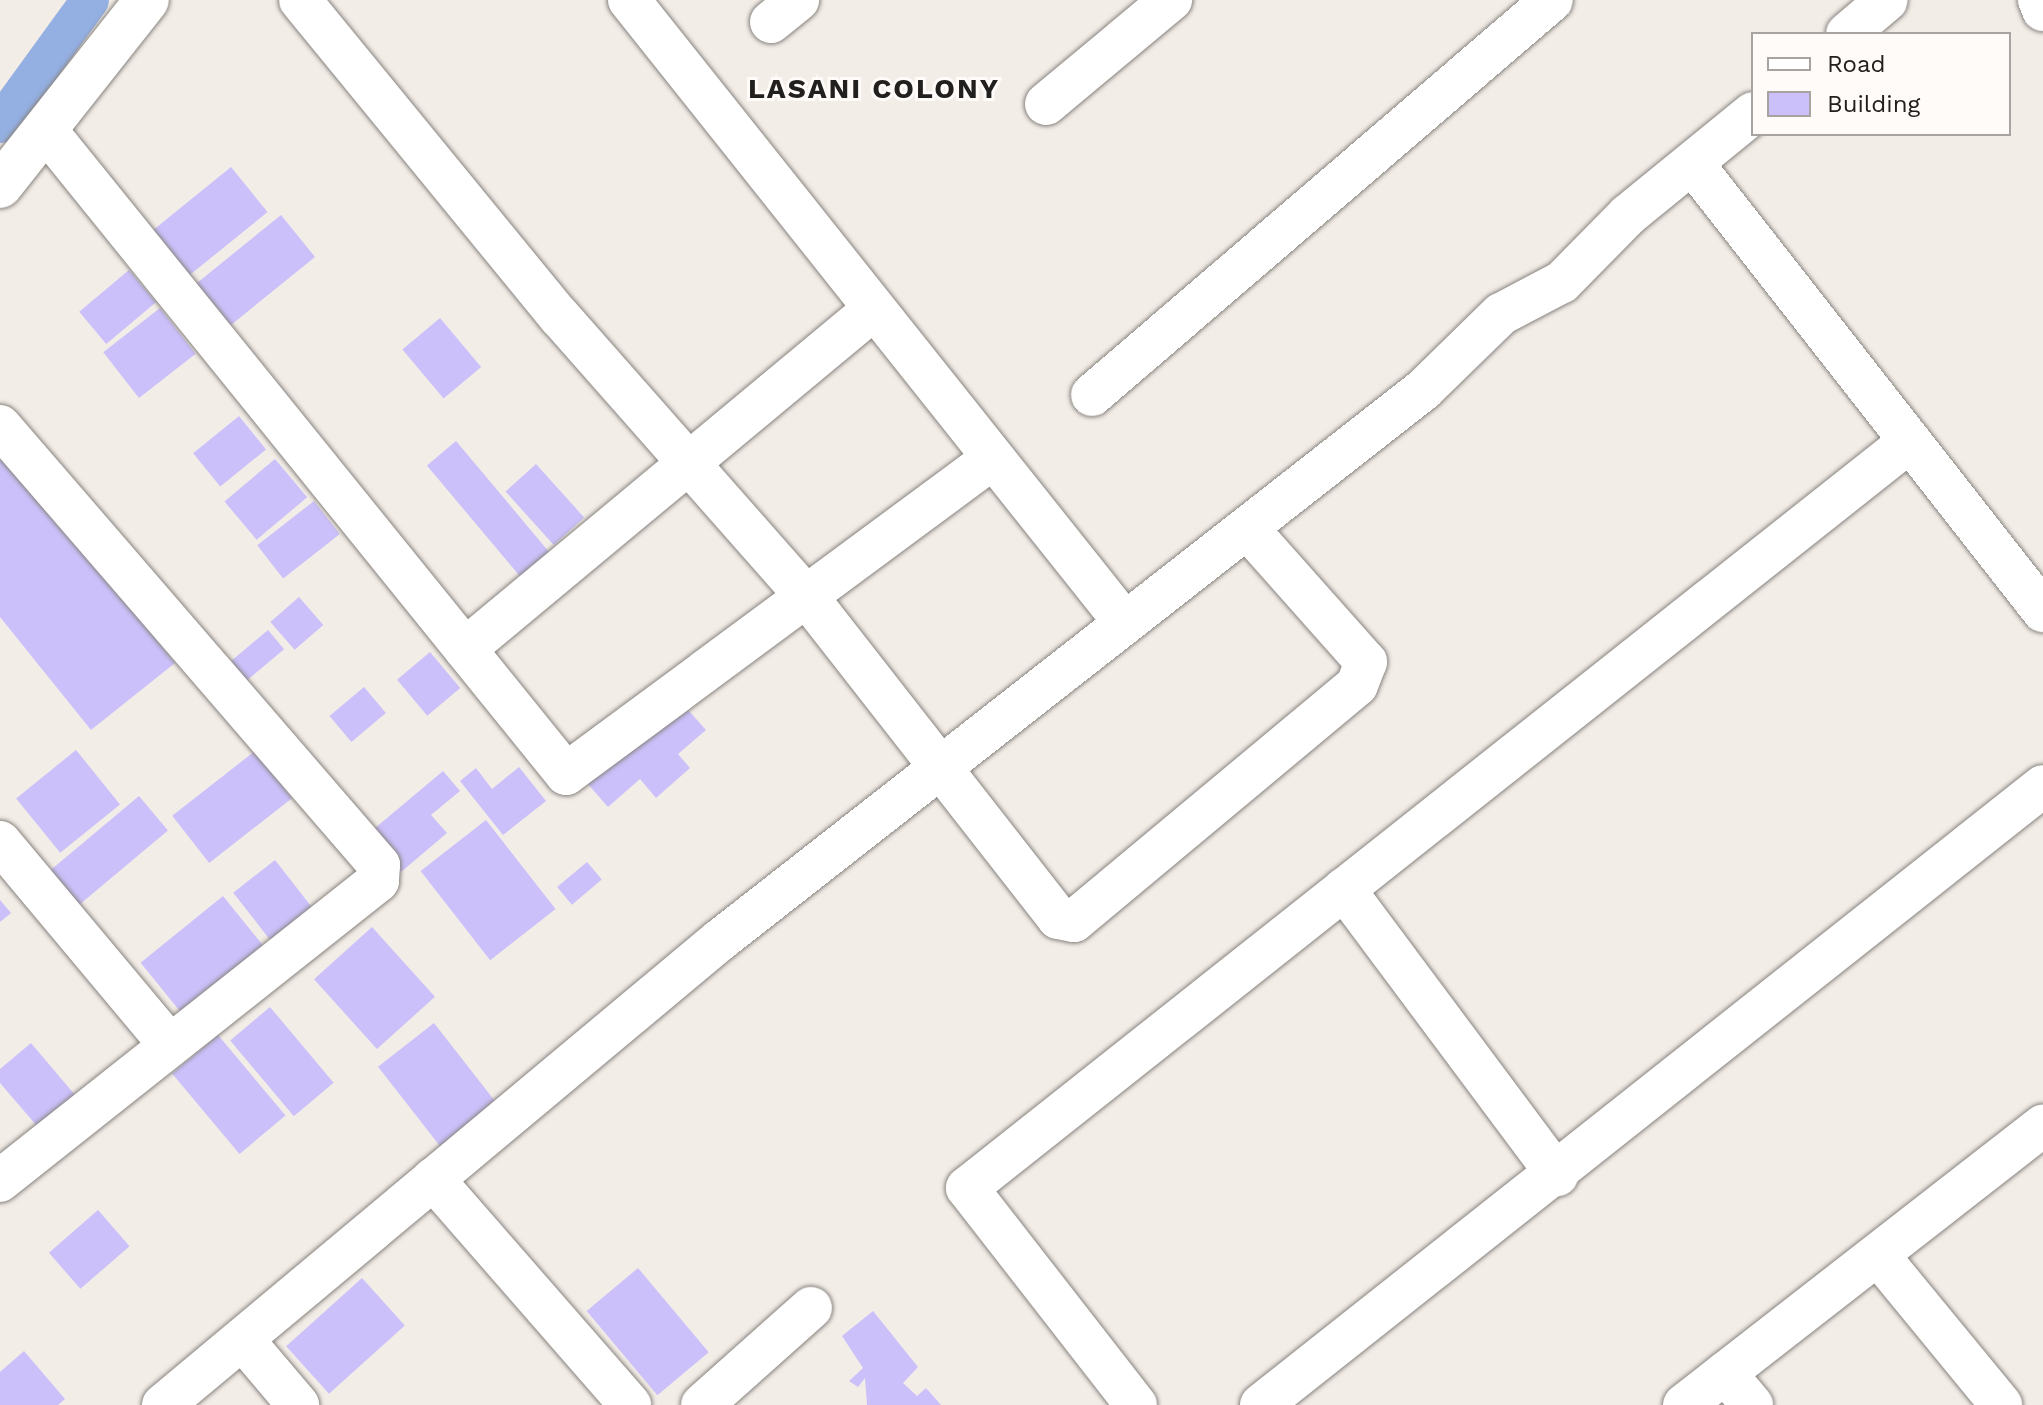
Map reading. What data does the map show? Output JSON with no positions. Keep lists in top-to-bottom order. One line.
{"districts":["LASANI COLONY"],"legend":["Road","Building"]}
